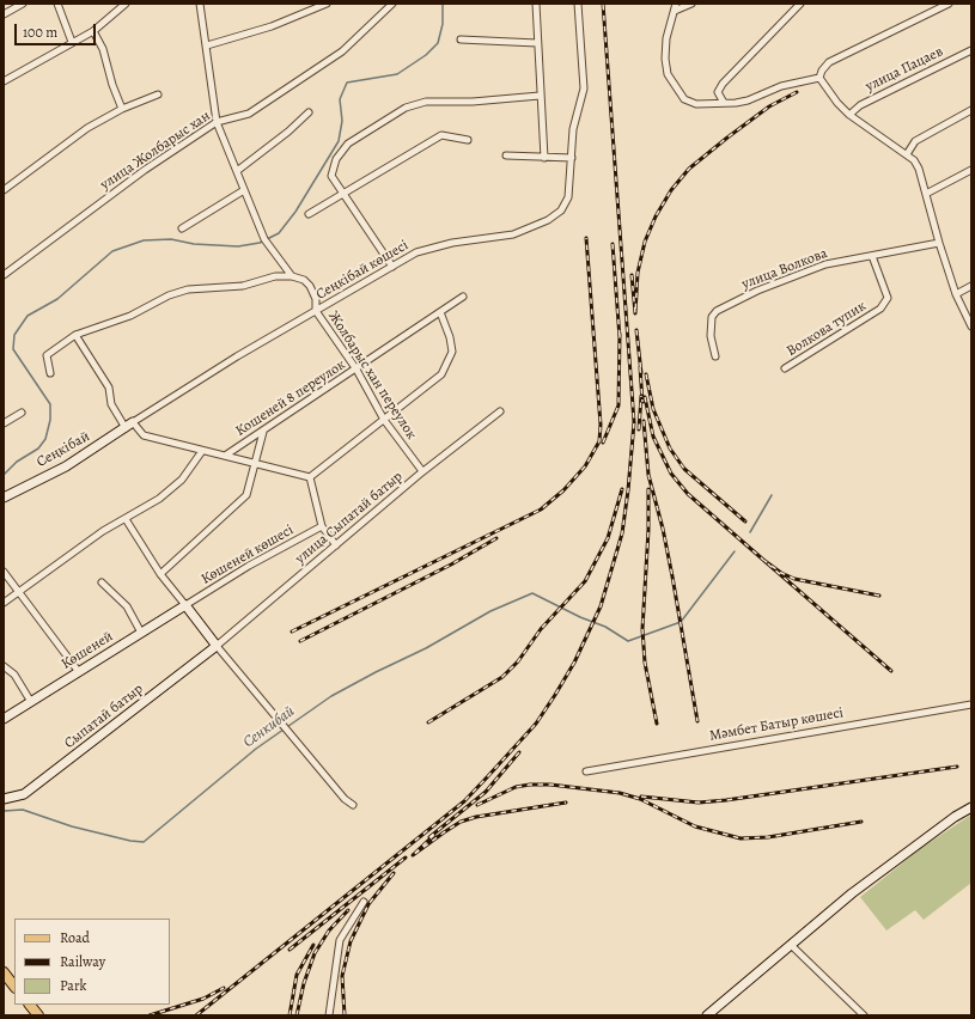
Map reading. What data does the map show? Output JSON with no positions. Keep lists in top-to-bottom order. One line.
{"streets":{"street":["улица Пацаев","улица Жолбарыс хан","улица Волкова","Сеңкібай көшесі","Волкова тупик","Жолбарыс хан переулок","Кошеней 8 переулок","Сеңкібай","улица Сыпатай батыр","Көшеней көшесі","Көшеней","Сыпатай батыр","Мәмбет Батыр көшесі"]},"crossings":[["улица Жолбарыс хан","Жолбарыс хан переулок"],["улица Волкова","Волкова тупик"],["Сеңкібай көшесі","Жолбарыс хан переулок"],["Сеңкібай көшесі","Сеңкібай"],["Жолбарыс хан переулок","Кошеней 8 переулок"],["Жолбарыс хан переулок","улица Сыпатай батыр"],["улица Сыпатай батыр","Сыпатай батыр"],["Көшеней көшесі","Көшеней"]],"water":["Сенкибай"],"legend":["Road","Railway","Park"],"scale_bar":"100 m"}
